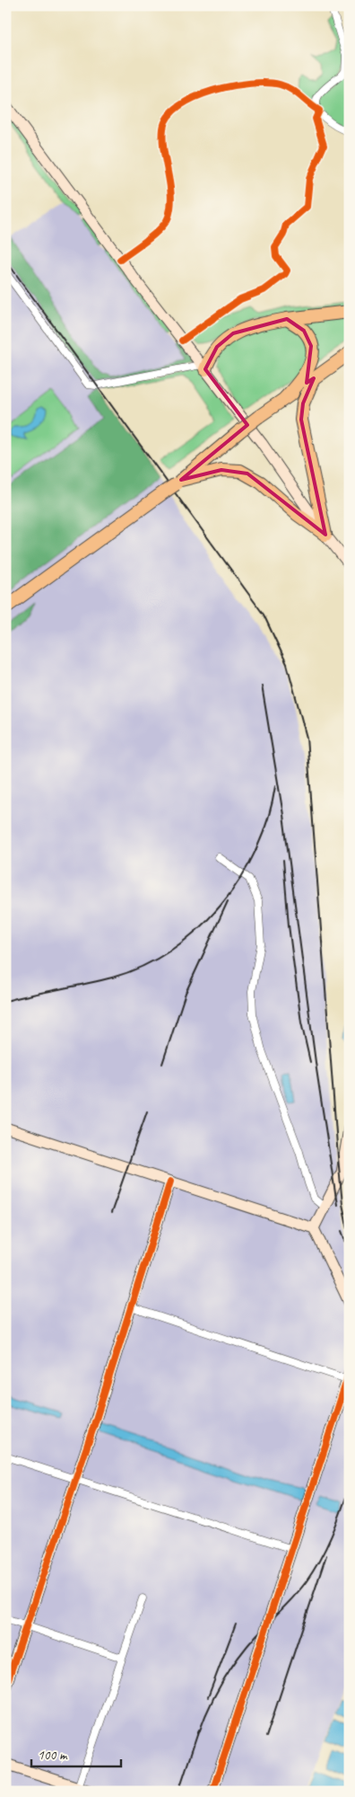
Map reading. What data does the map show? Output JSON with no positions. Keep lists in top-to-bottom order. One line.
{"scale_bar":"100 m"}
